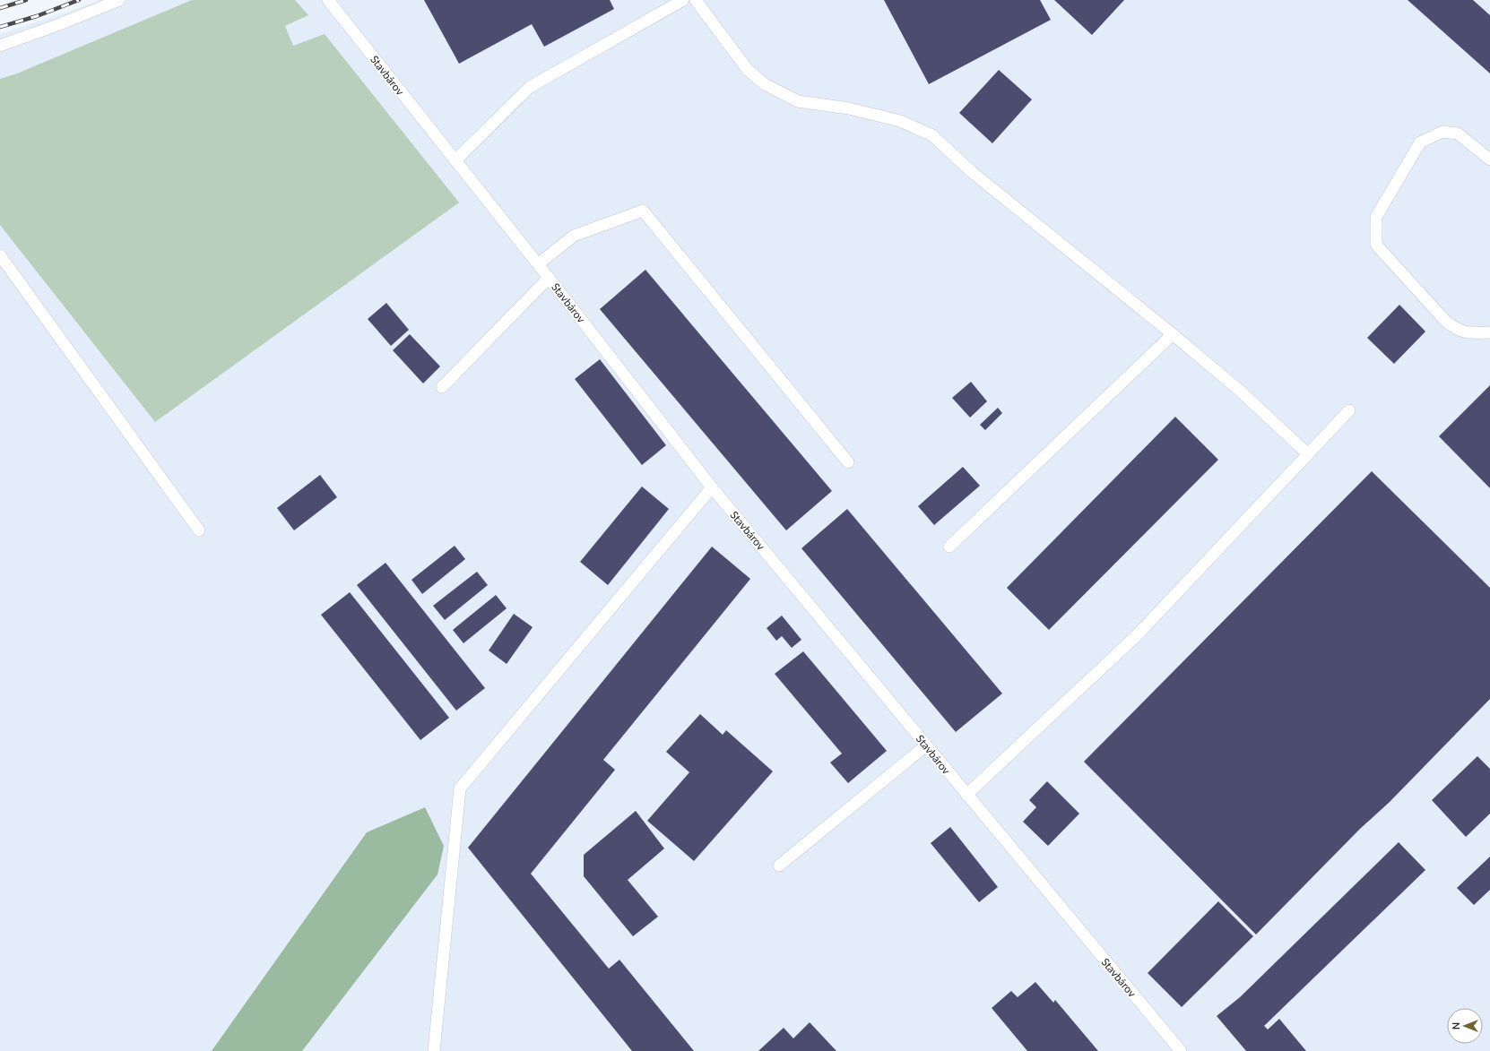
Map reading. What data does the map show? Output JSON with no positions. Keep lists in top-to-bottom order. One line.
{"streets":{"lane":["Stavbárov"]},"north":"left"}
